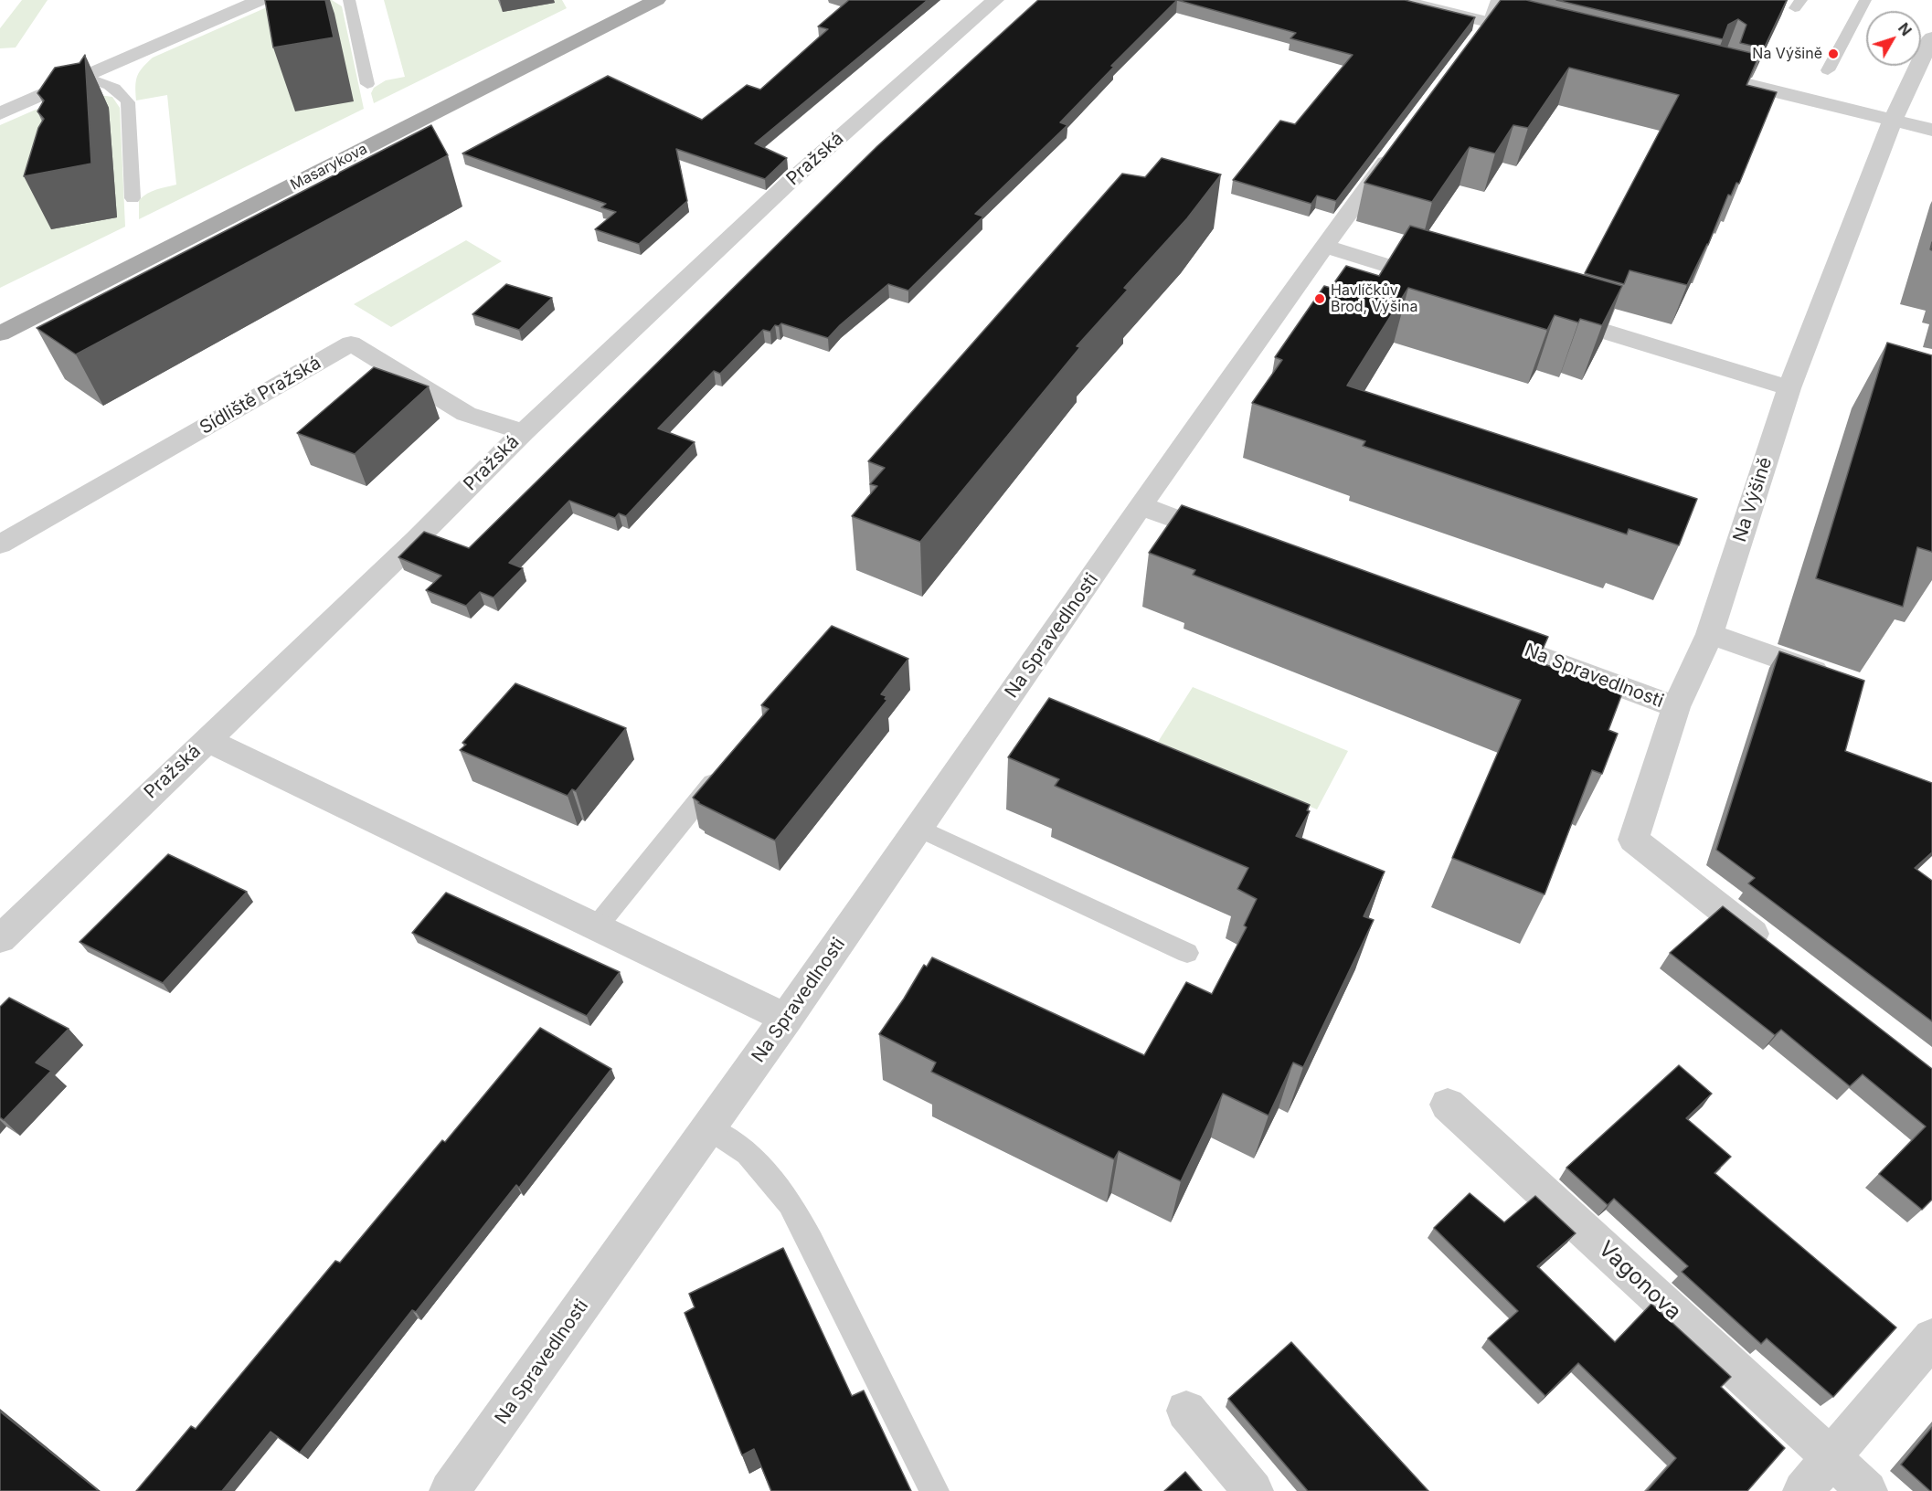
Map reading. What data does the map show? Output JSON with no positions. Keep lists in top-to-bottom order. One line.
{"streets":{"main road":["Masarykova"],"street":["Pražská","Sídliště Pražská","Na Výšině","Na Spravedlnosti","Vagonova"]},"crossings":[["Pražská","Sídliště Pražská"],["Na Výšině","Na Spravedlnosti"]],"places":["Na Výšině","Havlíčkův Brod, Výšina"],"north":"top right"}
